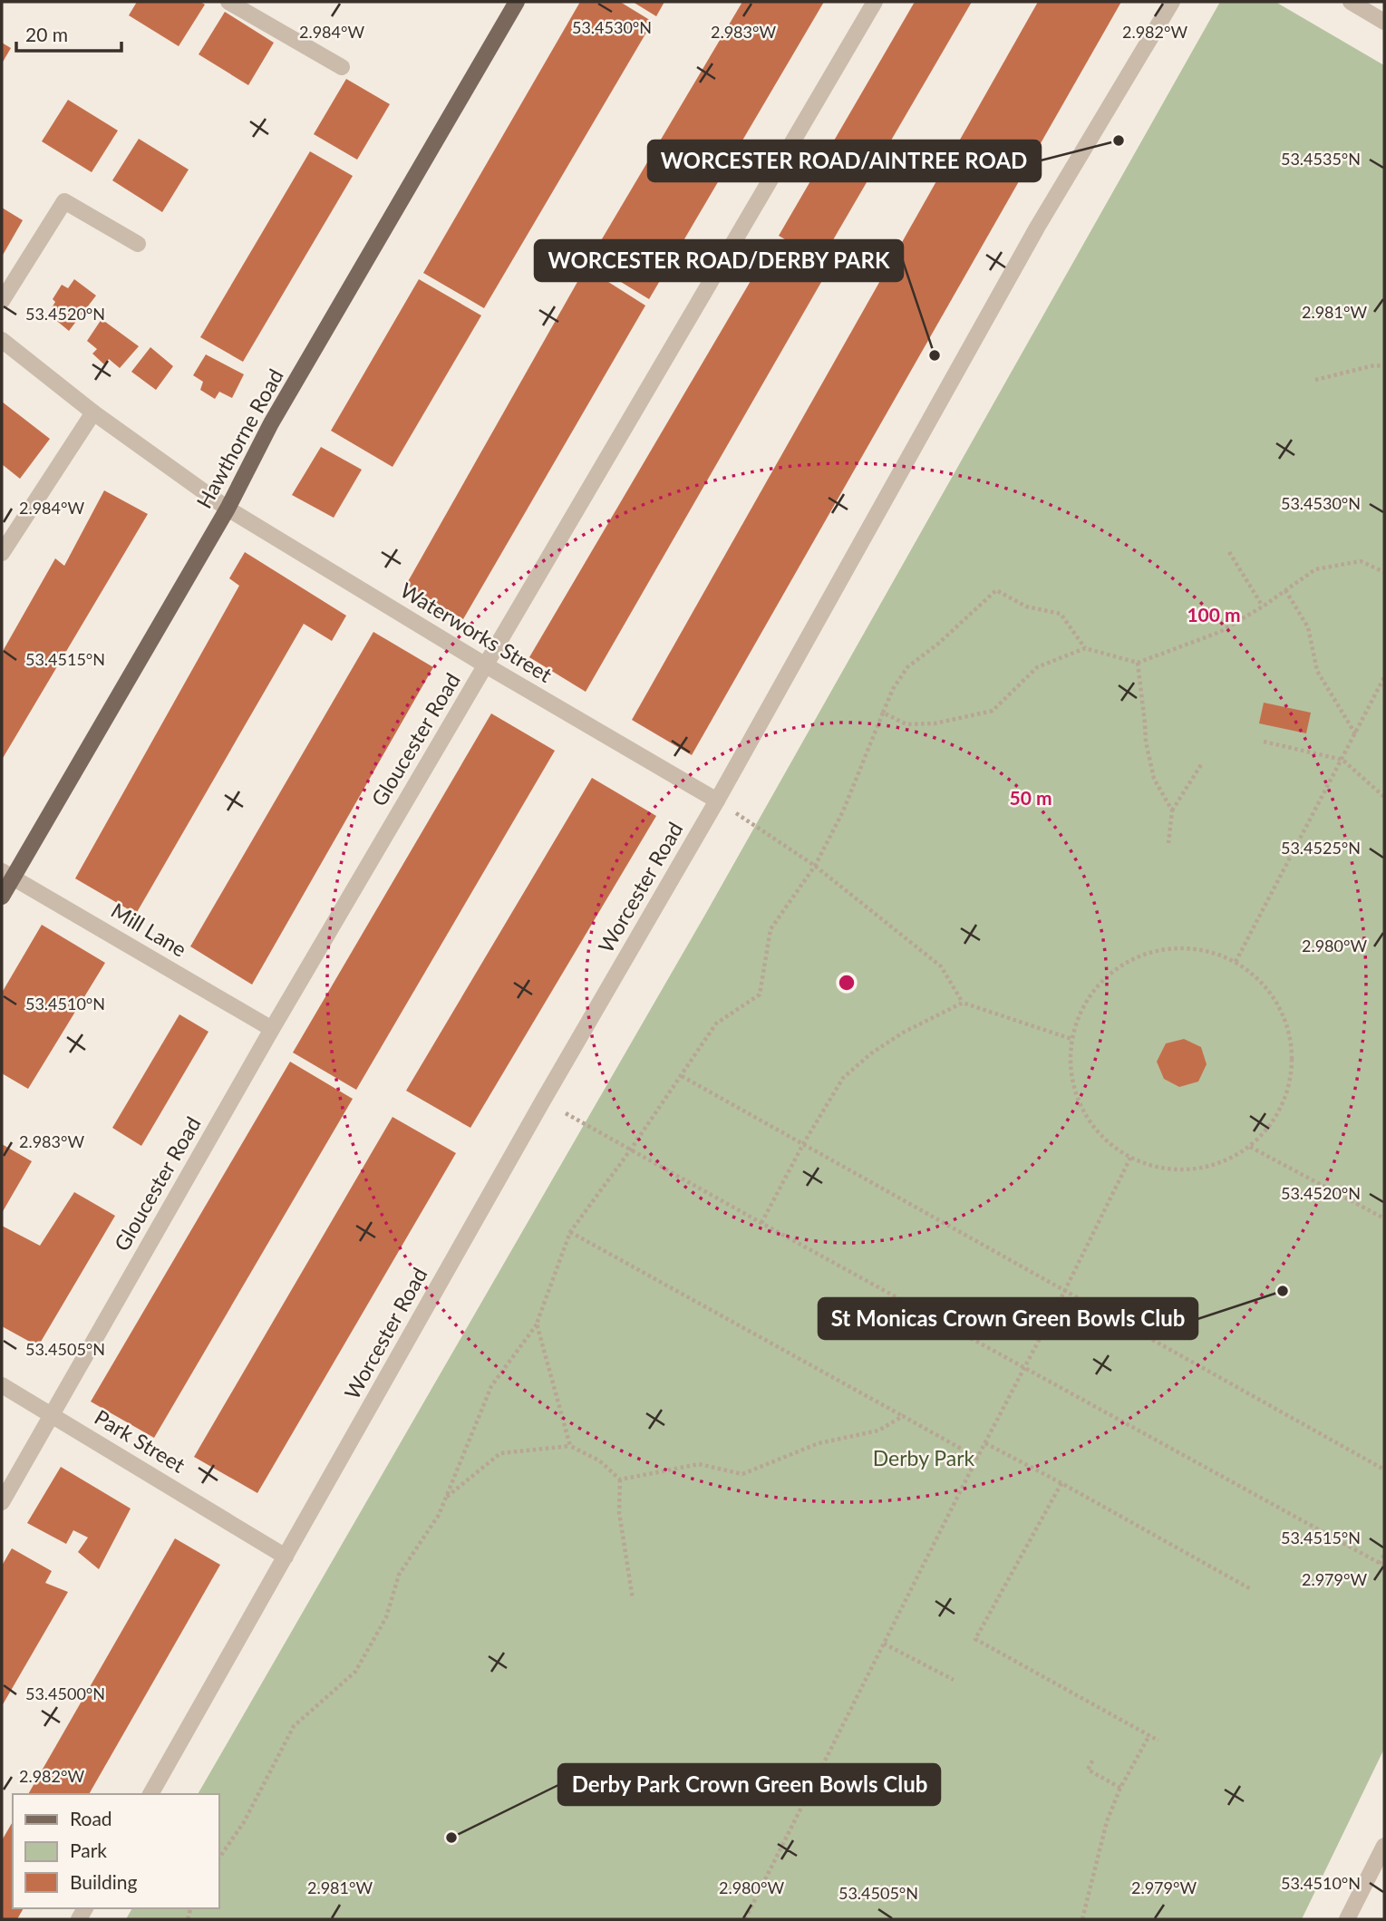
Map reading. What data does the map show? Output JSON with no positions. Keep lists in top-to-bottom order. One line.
{"streets":{"main road":["Hawthorne Road"],"street":["Waterworks Street","Gloucester Road","Worcester Road","Mill Lane","Park Street"]},"crossings":[["Hawthorne Road","Waterworks Street"],["Hawthorne Road","Mill Lane"],["Waterworks Street","Gloucester Road"],["Waterworks Street","Worcester Road"],["Gloucester Road","Mill Lane"],["Gloucester Road","Park Street"],["Worcester Road","Park Street"]],"parks":["Derby Park"],"places":["WORCESTER ROAD/AINTREE ROAD","WORCESTER ROAD/DERBY PARK","St Monicas Crown Green Bowls Club","Derby Park Crown Green Bowls Club"],"legend":["Road","Park","Building"],"scale_bar":"20 m","coordinates":["53.4530°N","2.984°W","2.983°W","2.982°W","53.4535°N","2.981°W","53.4520°N","53.4515°N","53.4525°N","2.980°W","53.4510°N","53.4505°N","2.979°W","53.4500°N"],"rings":["100 m","50 m"]}
